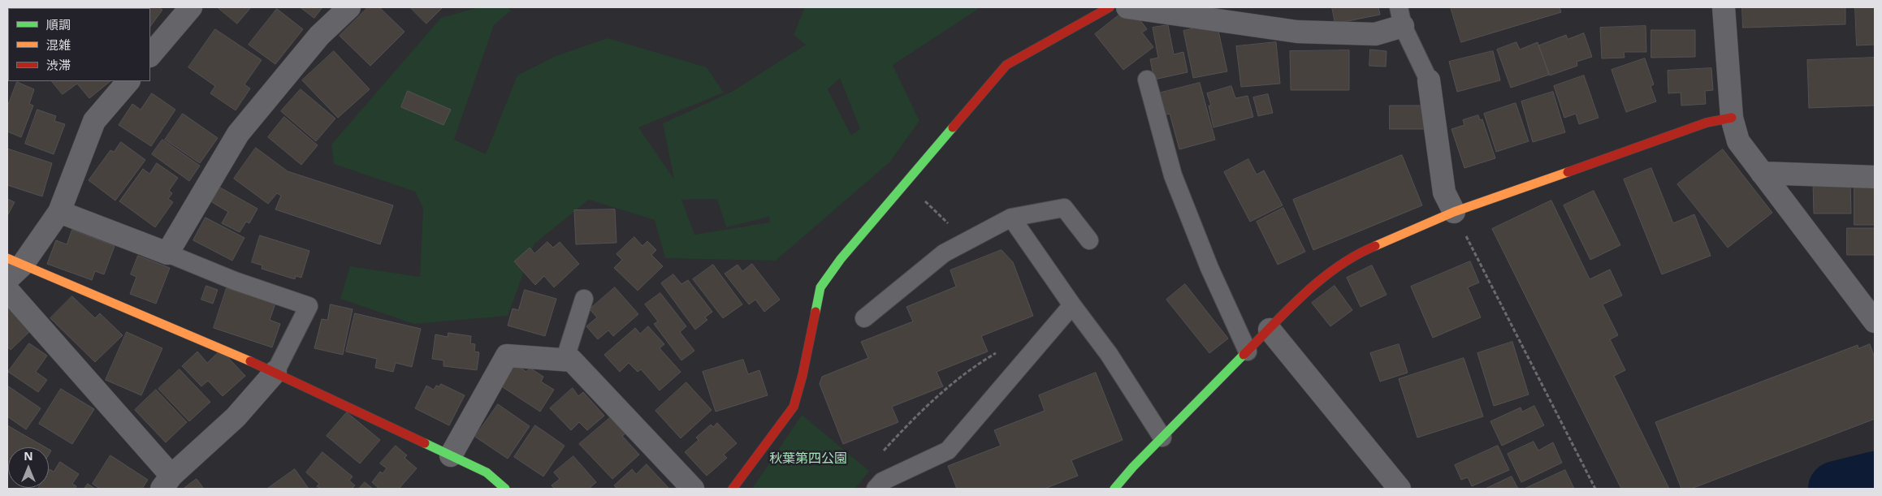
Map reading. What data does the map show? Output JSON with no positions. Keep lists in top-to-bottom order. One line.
{"parks":["秋葉第四公園"],"legend":["順調","混雑","渋滞"],"north":"top"}
